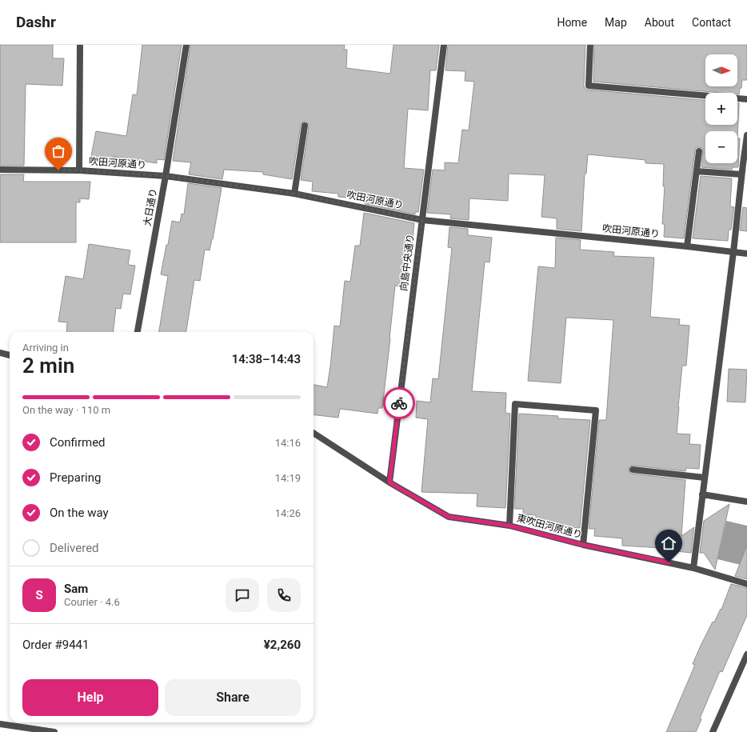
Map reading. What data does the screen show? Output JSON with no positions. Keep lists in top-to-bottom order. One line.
{"streets":{"street":["吹田河原通り","大日通り","向島中央通り","東吹田河原通り"]},"crossings":[["吹田河原通り","大日通り"],["吹田河原通り","向島中央通り"],["向島中央通り","東吹田河原通り"]],"north":"right","page":{"header":"Dashr","nav":["Home","Map","About","Contact"],"map_buttons":["+","−"],"heading":["2 min","Arriving in","14:38–14:43"],"panel":["Sam","Courier · 4.6","Order #9441","¥2,260"],"bar":"On the way · 110 m","list":[["Confirmed","14:16"],["Preparing","14:19"],["On the way","14:26"],"Delivered"],"round":"S","buttons":["Help","Share"]}}
